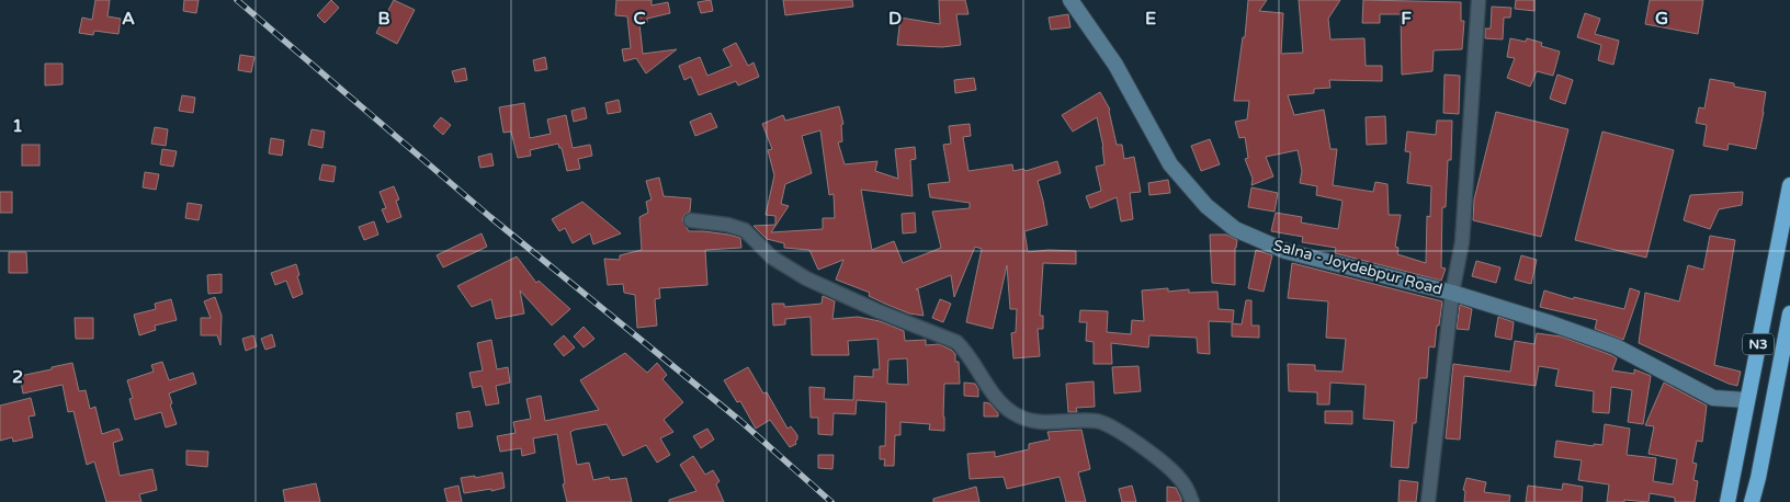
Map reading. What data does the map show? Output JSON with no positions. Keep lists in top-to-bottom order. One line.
{"streets":{"highway":["N3"],"main road":["Salna - Joydebpur Road"]},"crossings":[["Salna - Joydebpur Road","N3"]],"grid":{"columns":["A","B","C","D","E","F","G"],"rows":["1","2"]}}
